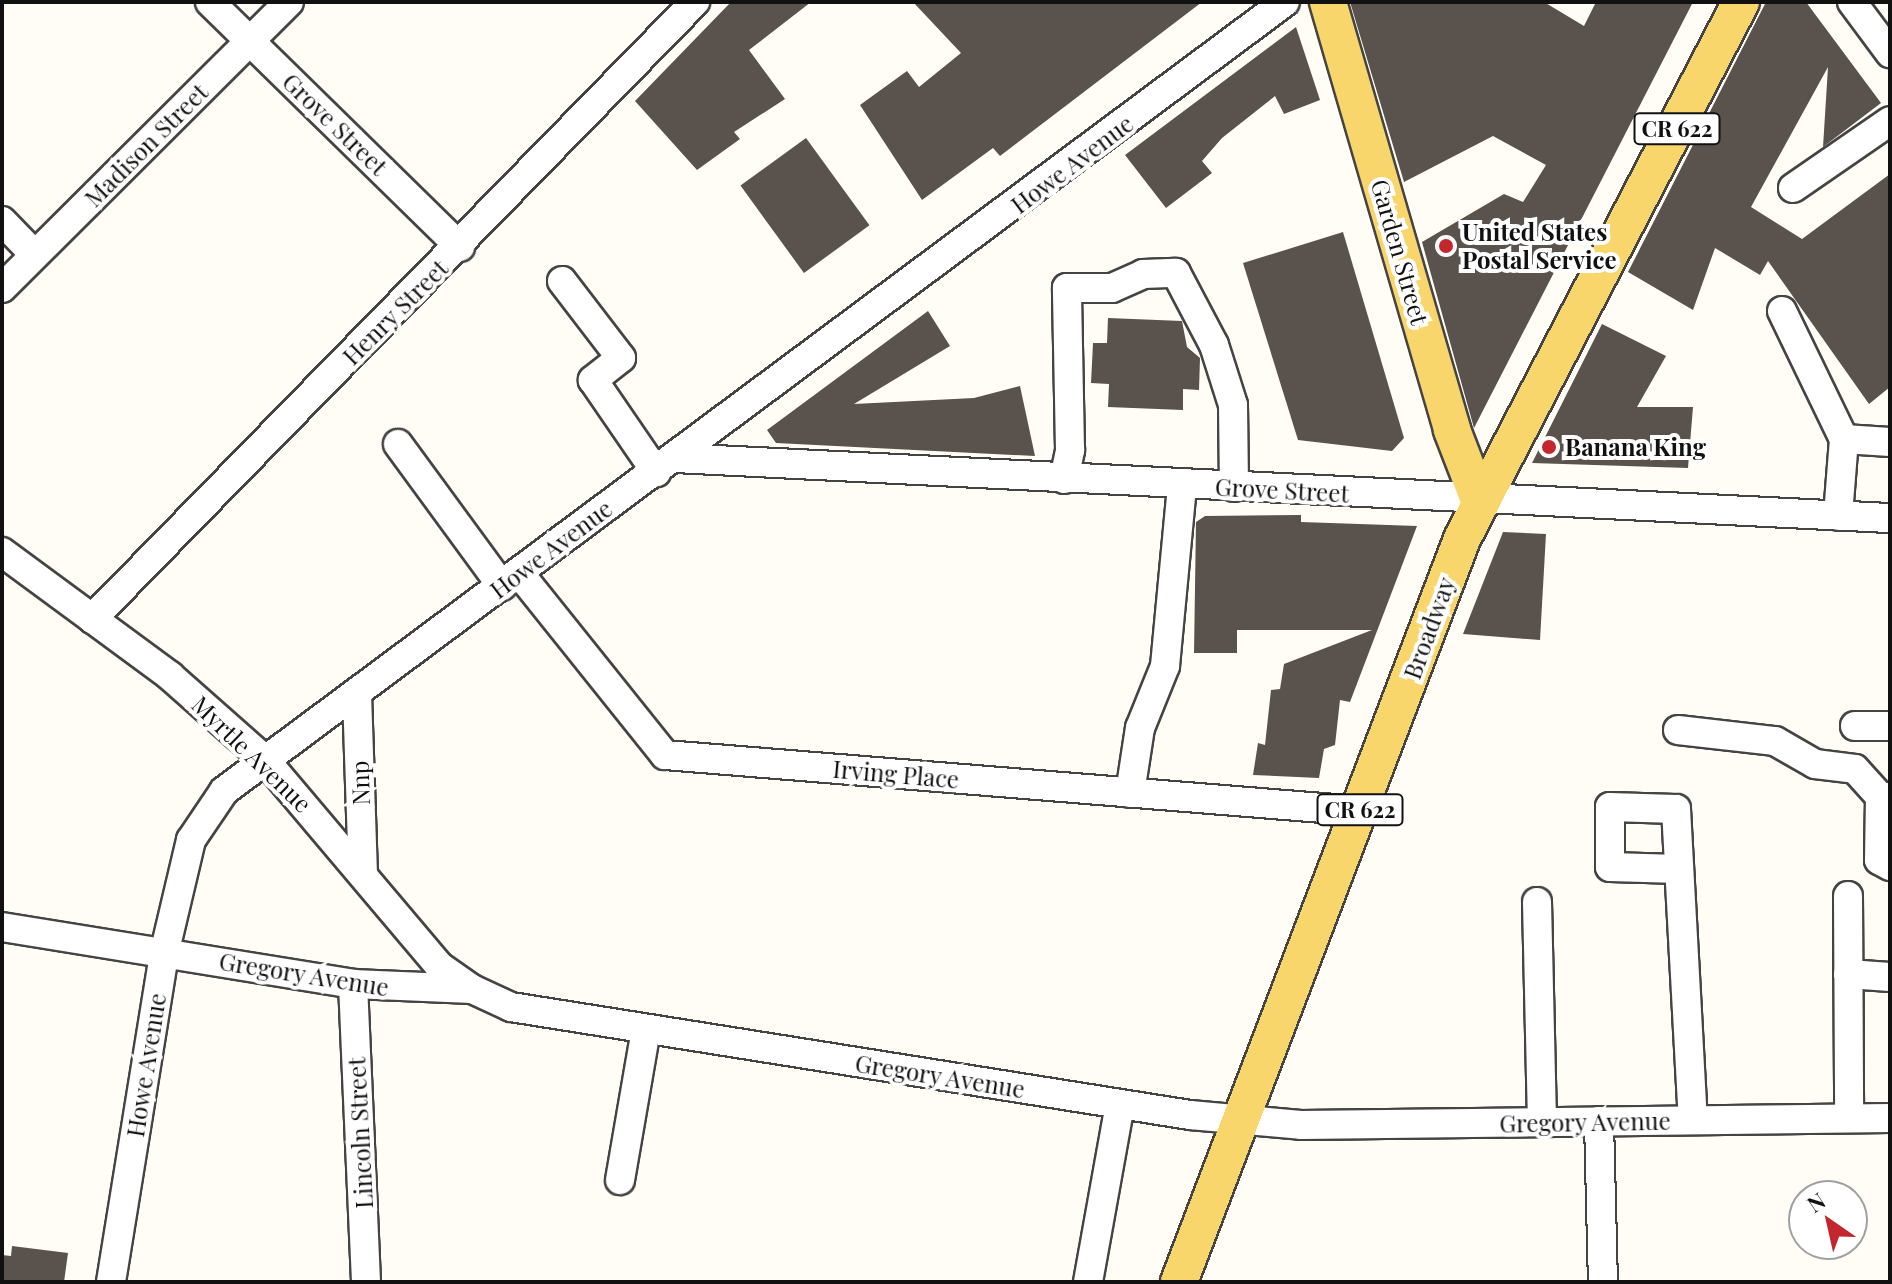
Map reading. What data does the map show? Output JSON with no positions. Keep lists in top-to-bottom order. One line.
{"streets":{"main road":["CR 622","Garden Street","Broadway"],"street":["Grove Street","Madison Street","Howe Avenue","Henry Street","Myrtle Avenue","Irving Place","Nnp","Gregory Avenue","Lincoln Street"]},"crossings":[["Grove Street","Madison Street"],["Grove Street","Howe Avenue"],["Grove Street","Garden Street"],["Grove Street","Henry Street"],["Grove Street","Broadway"],["Howe Avenue","Myrtle Avenue"],["Howe Avenue","Irving Place"],["Howe Avenue","Nnp"],["Howe Avenue","Gregory Avenue"],["Garden Street","Broadway"],["Henry Street","Myrtle Avenue"],["Broadway","Irving Place"],["Broadway","Gregory Avenue"],["Myrtle Avenue","Nnp"],["Myrtle Avenue","Gregory Avenue"],["Gregory Avenue","Lincoln Street"]],"places":["United States Postal Service","Banana King"],"north":"top left"}
